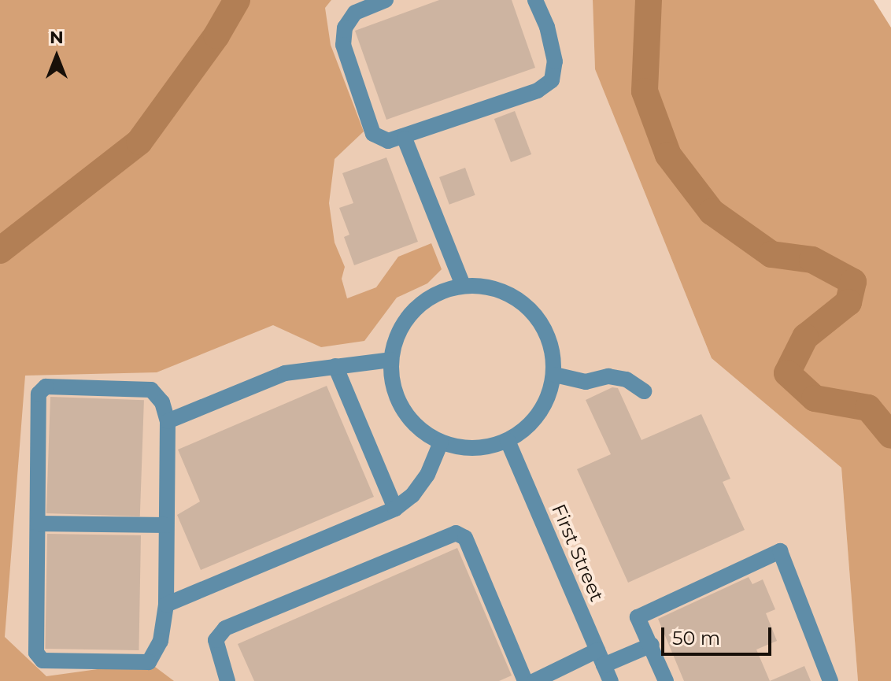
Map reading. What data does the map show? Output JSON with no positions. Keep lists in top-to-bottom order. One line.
{"streets":{"street":["First Street"]},"scale_bar":"50 m","north":"top"}
